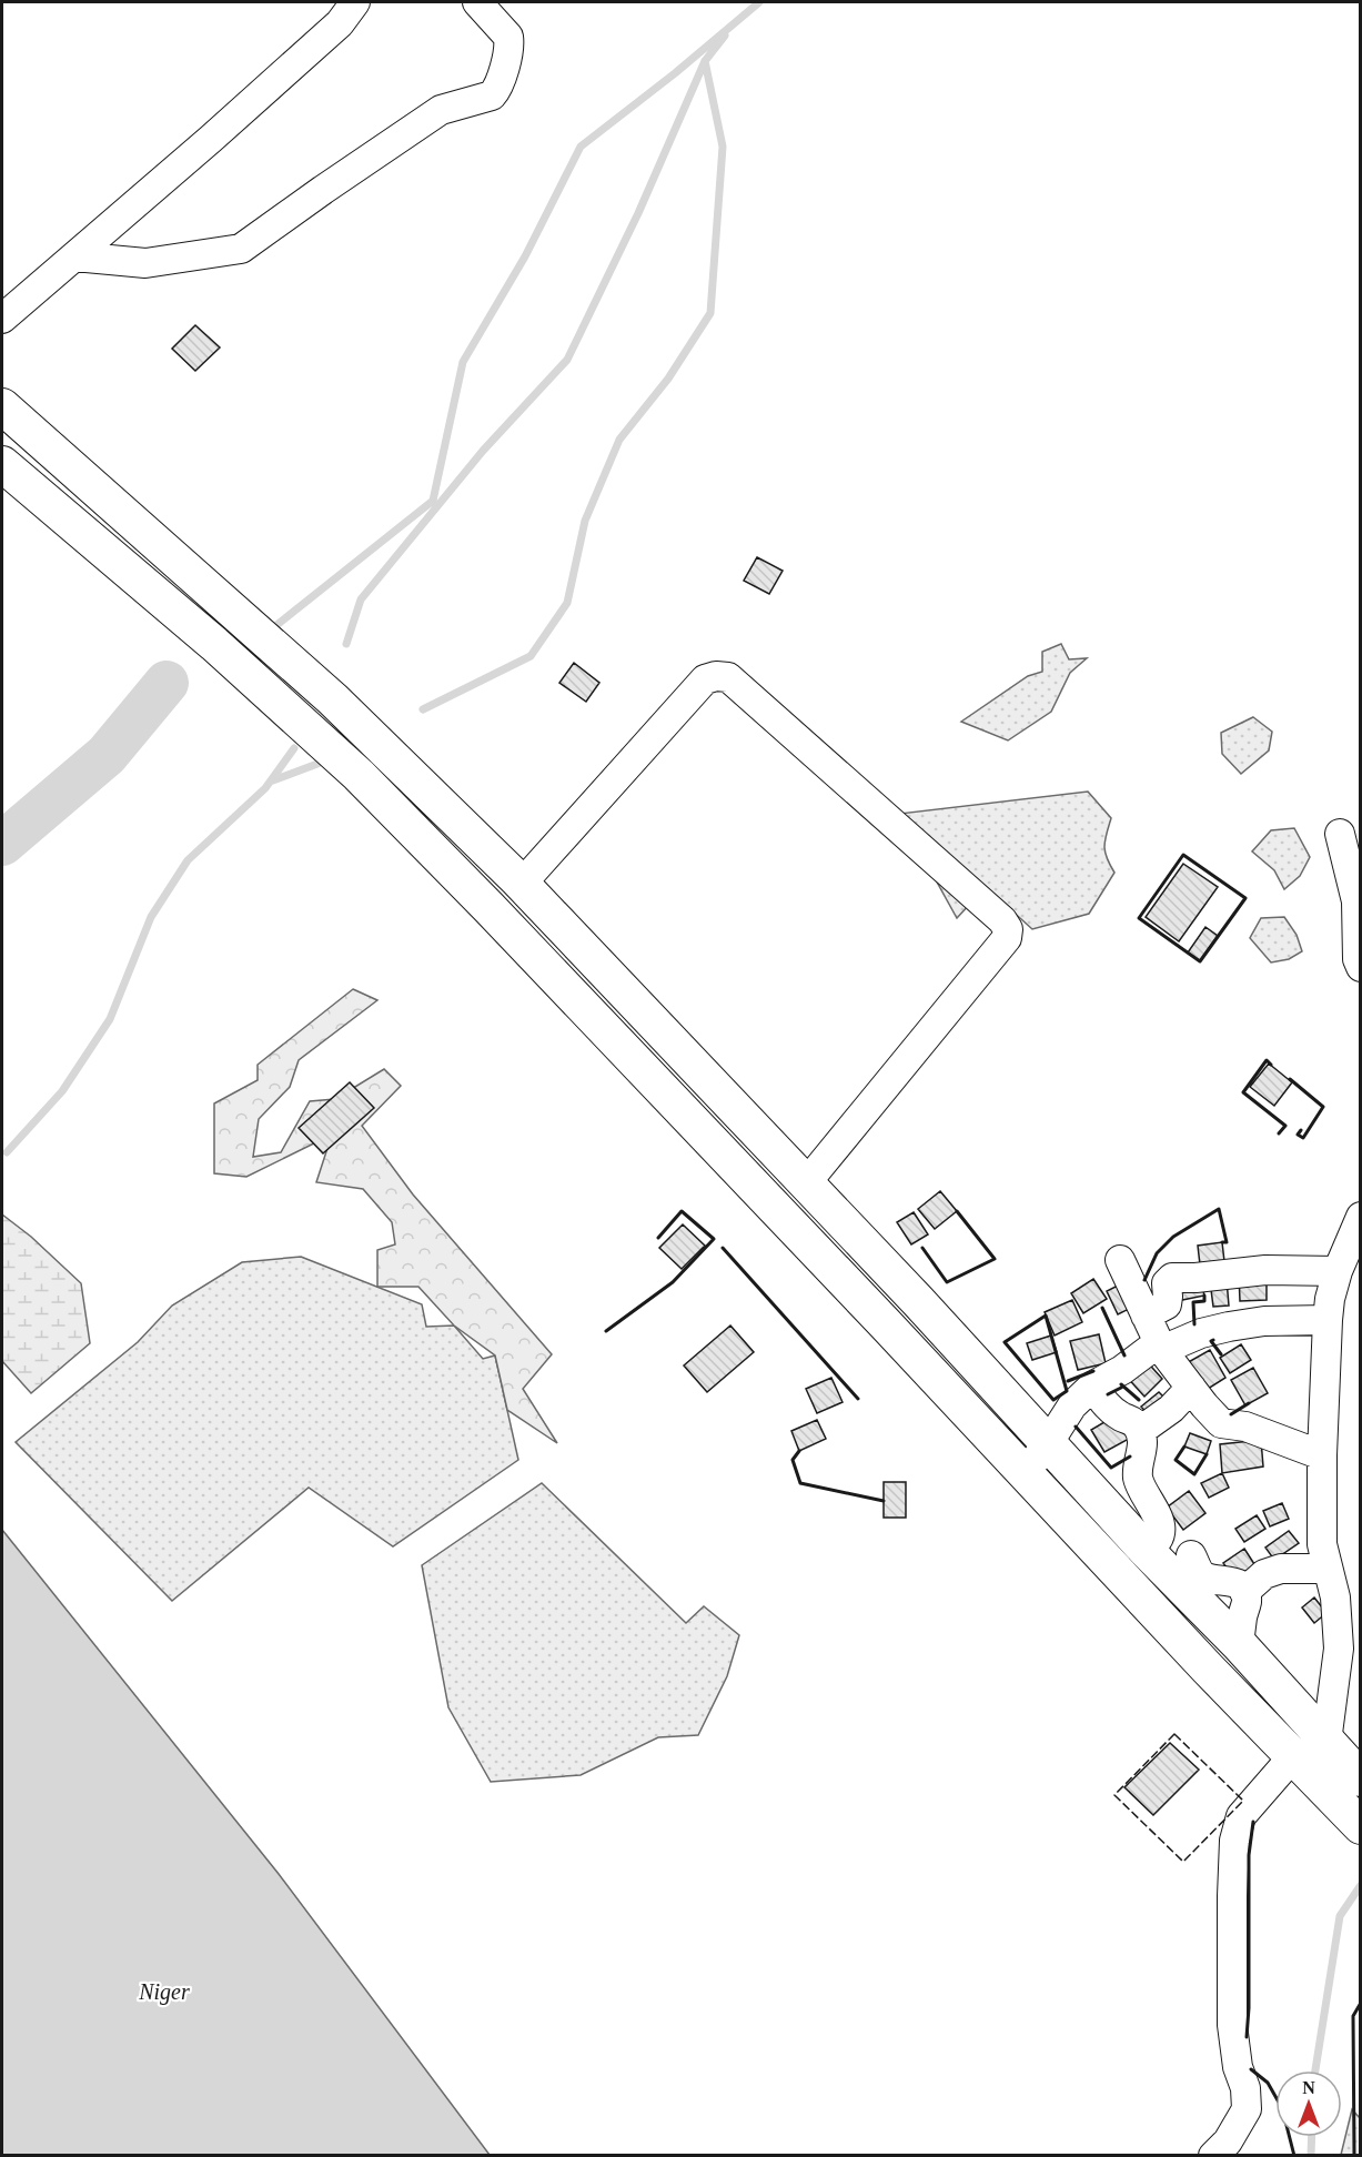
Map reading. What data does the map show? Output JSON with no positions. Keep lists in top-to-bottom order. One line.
{"water":["Niger"],"north":"top"}
